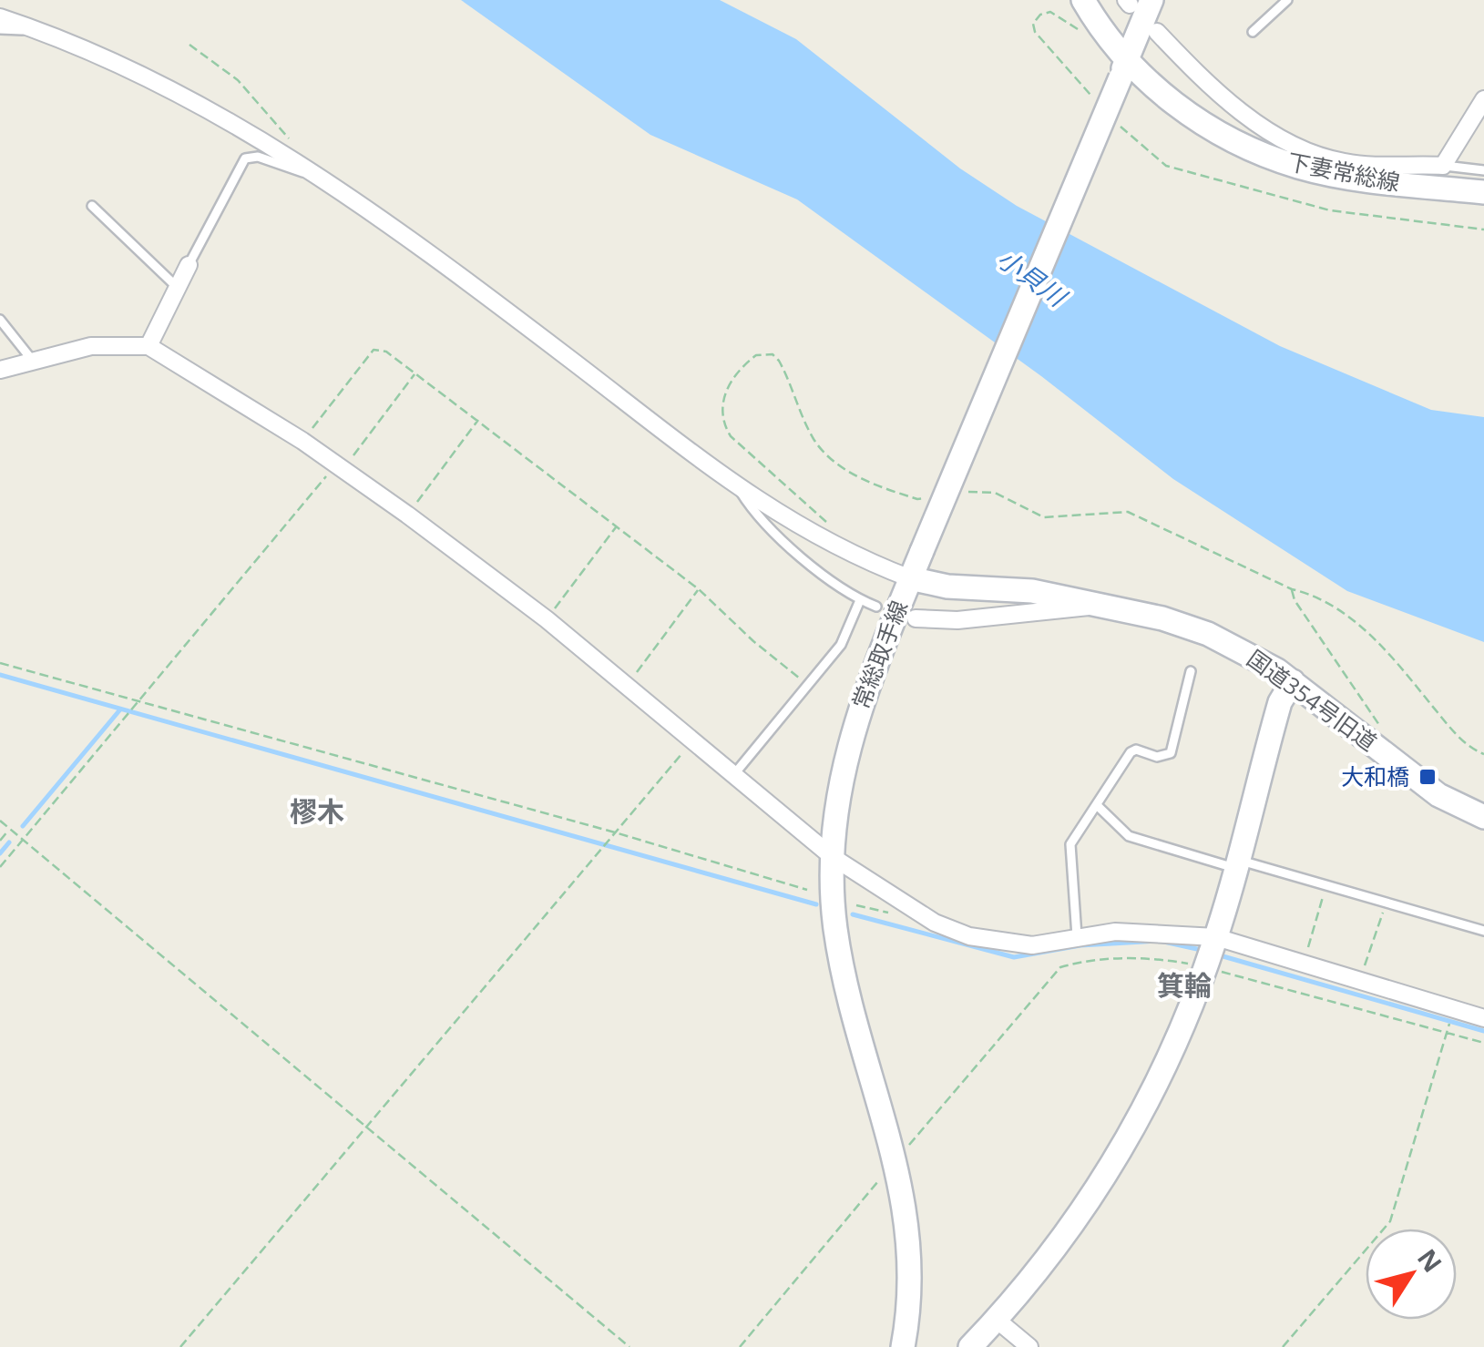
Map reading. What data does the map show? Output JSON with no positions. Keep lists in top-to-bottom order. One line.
{"streets":{"main road":["下妻常総線","常総取手線","国道354号旧道"]},"crossings":[["下妻常総線","常総取手線"],["常総取手線","国道354号旧道"]],"districts":["樛木","箕輪"],"water":["小貝川"],"places":{"transit":["大和橋"]},"north":"top right"}
